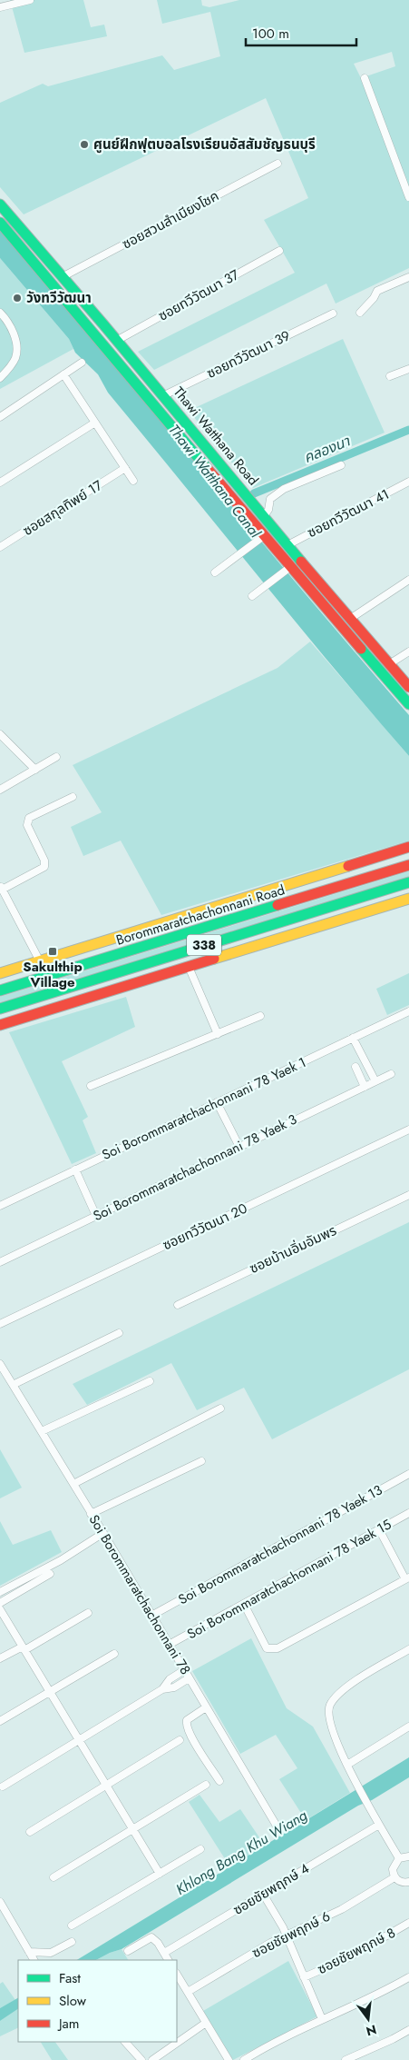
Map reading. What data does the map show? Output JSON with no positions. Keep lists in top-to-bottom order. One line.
{"streets":{"main road":["Thawi Watthana Road","Borommaratchachonnani Road","338"],"street":["ซอยสวนสำเนียงโชค","ซอยทวีวัฒนา 37","ซอยทวีวัฒนา 39","ซอยสกุลทิพย์ 17","ซอยทวีวัฒนา 41","Soi Borommaratchachonnani 78 Yaek 1","Soi Borommaratchachonnani 78 Yaek 3","ซอยทวีวัฒนา 20","ซอยบ้านอิ่มอัมพร","Soi Borommaratchachonnani 78 Yaek 13","Soi Borommaratchachonnani 78 Yaek 15","Soi Borommaratchachonnani 78","ซอยชัยพฤกษ์ 4","ซอยชัยพฤกษ์ 6","ซอยชัยพฤกษ์ 8"]},"crossings":[["ซอยสวนสำเนียงโชค","Thawi Watthana Road"],["ซอยทวีวัฒนา 37","Thawi Watthana Road"],["ซอยทวีวัฒนา 39","Thawi Watthana Road"],["Thawi Watthana Road","ซอยทวีวัฒนา 41"],["Soi Borommaratchachonnani 78 Yaek 13","Soi Borommaratchachonnani 78"],["Soi Borommaratchachonnani 78 Yaek 15","Soi Borommaratchachonnani 78"]],"water":["คลองนา","Thawi Watthana Canal","Khlong Bang Khu Wiang"],"places":{"other":["ศูนย์ฝึกฟุตบอลโรงเรียนอัสสัมชัญธนบุรี","วังทวีวัฒนา"],"transit":["Sakulthip Village"]},"legend":["Fast","Slow","Jam"],"scale_bar":"100 m","north":"bottom"}
